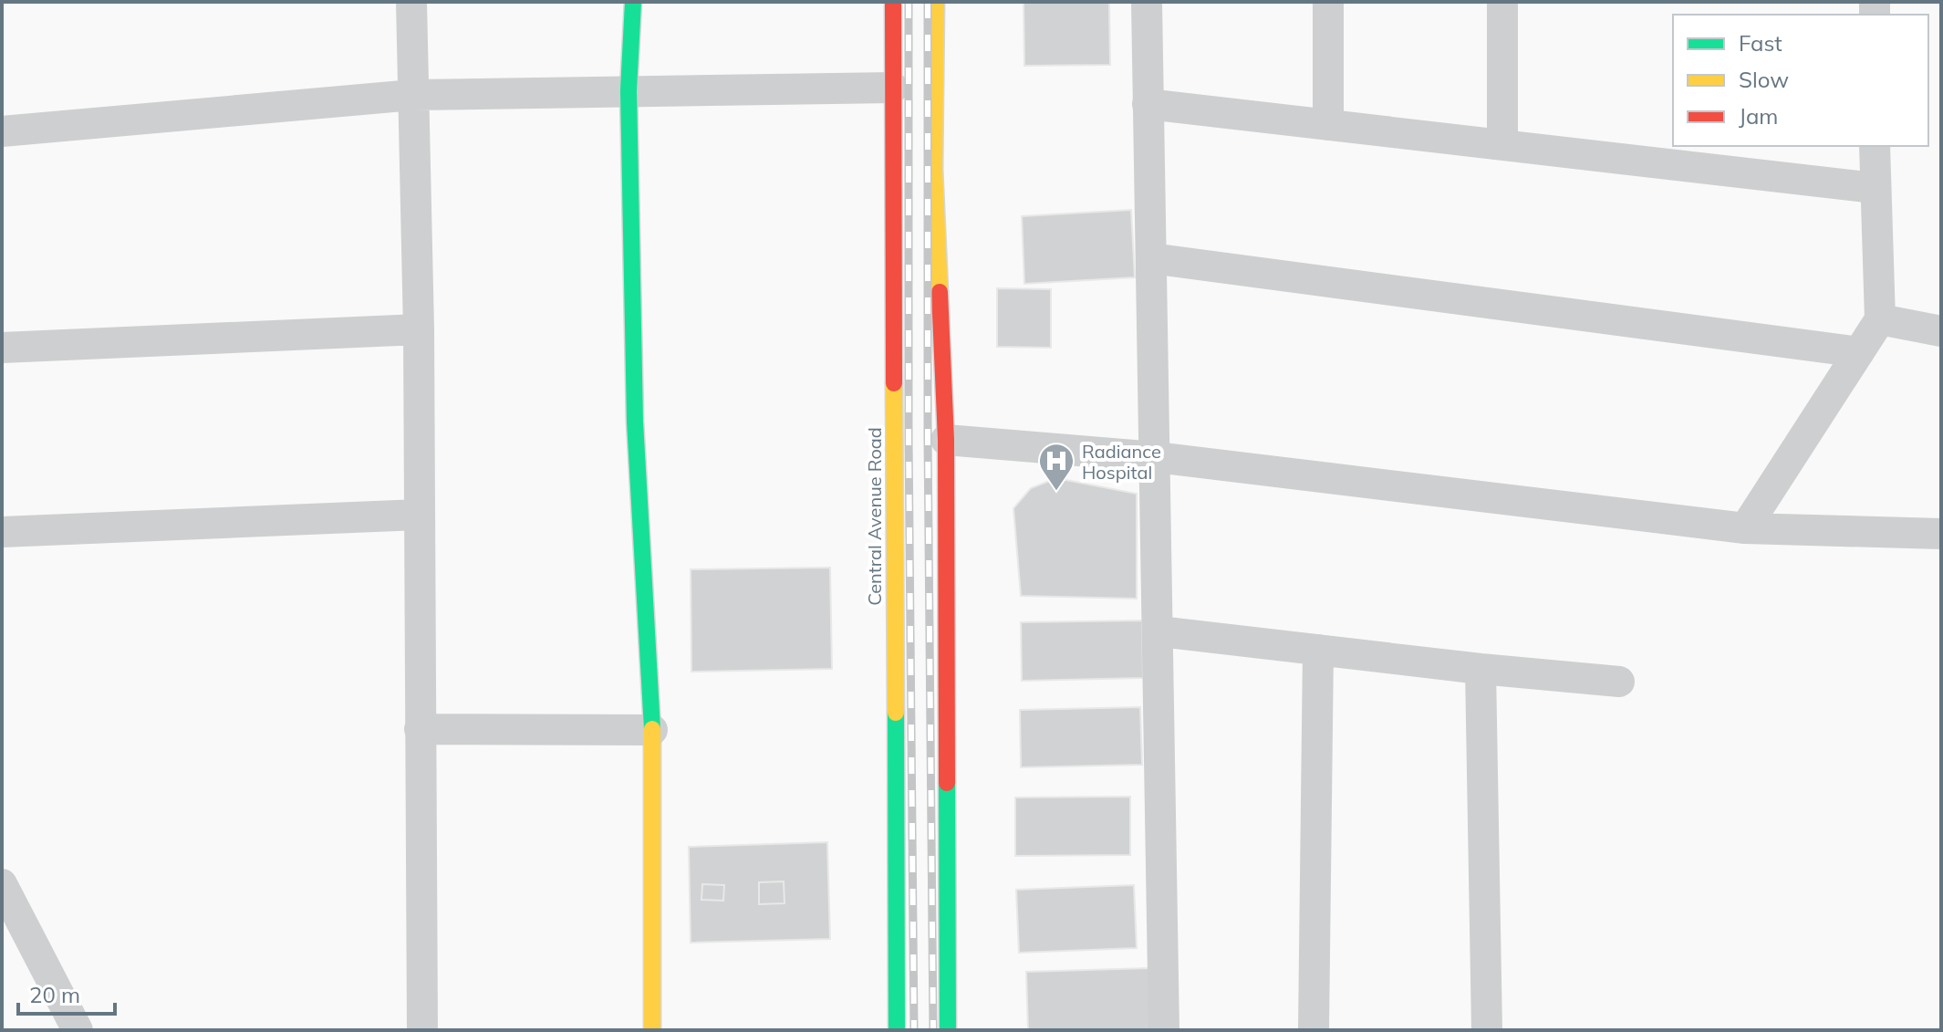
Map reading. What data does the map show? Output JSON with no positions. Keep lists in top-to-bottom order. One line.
{"streets":{"main road":["Central Avenue Road"]},"places":{"hospital":["Radiance Hospital"]},"legend":["Fast","Slow","Jam"],"scale_bar":"20 m"}
